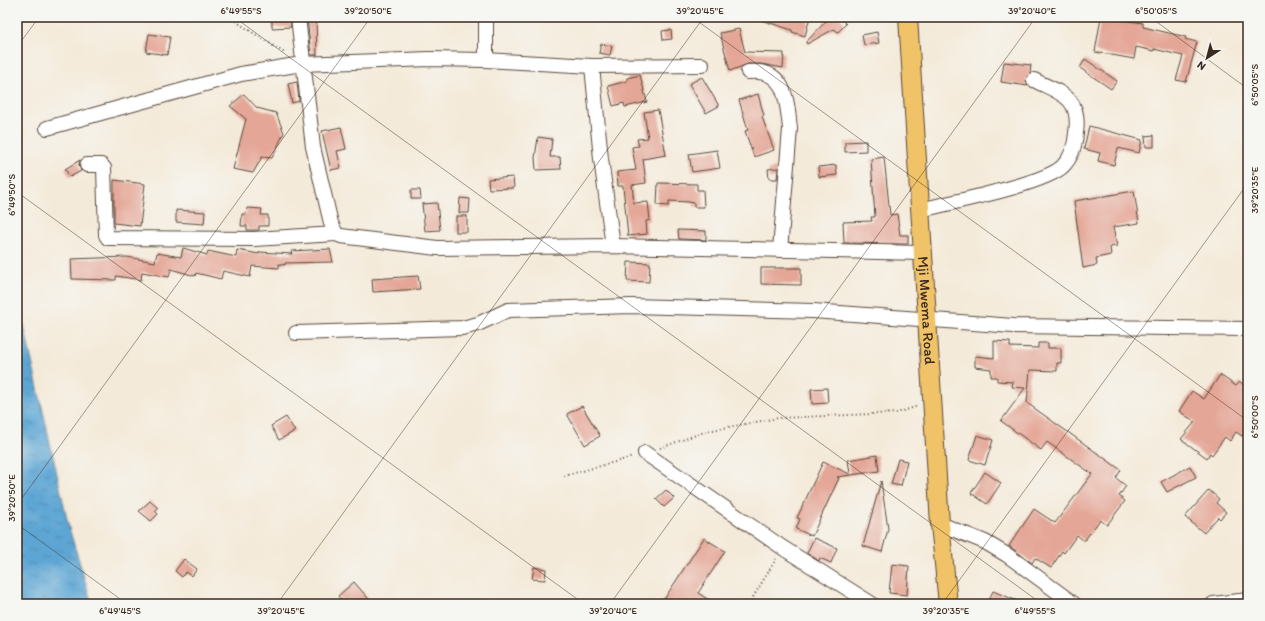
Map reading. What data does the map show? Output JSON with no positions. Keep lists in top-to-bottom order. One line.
{"streets":{"main road":["Mji Mwema Road"]},"north":"bottom left","coordinates":["6°49'55\"S","39°20'50\"E","39°20'45\"E","39°20'40\"E","6°50'05\"S","39°20'35\"E","6°49'50\"S","6°50'00\"S","6°49'45\"S"]}
